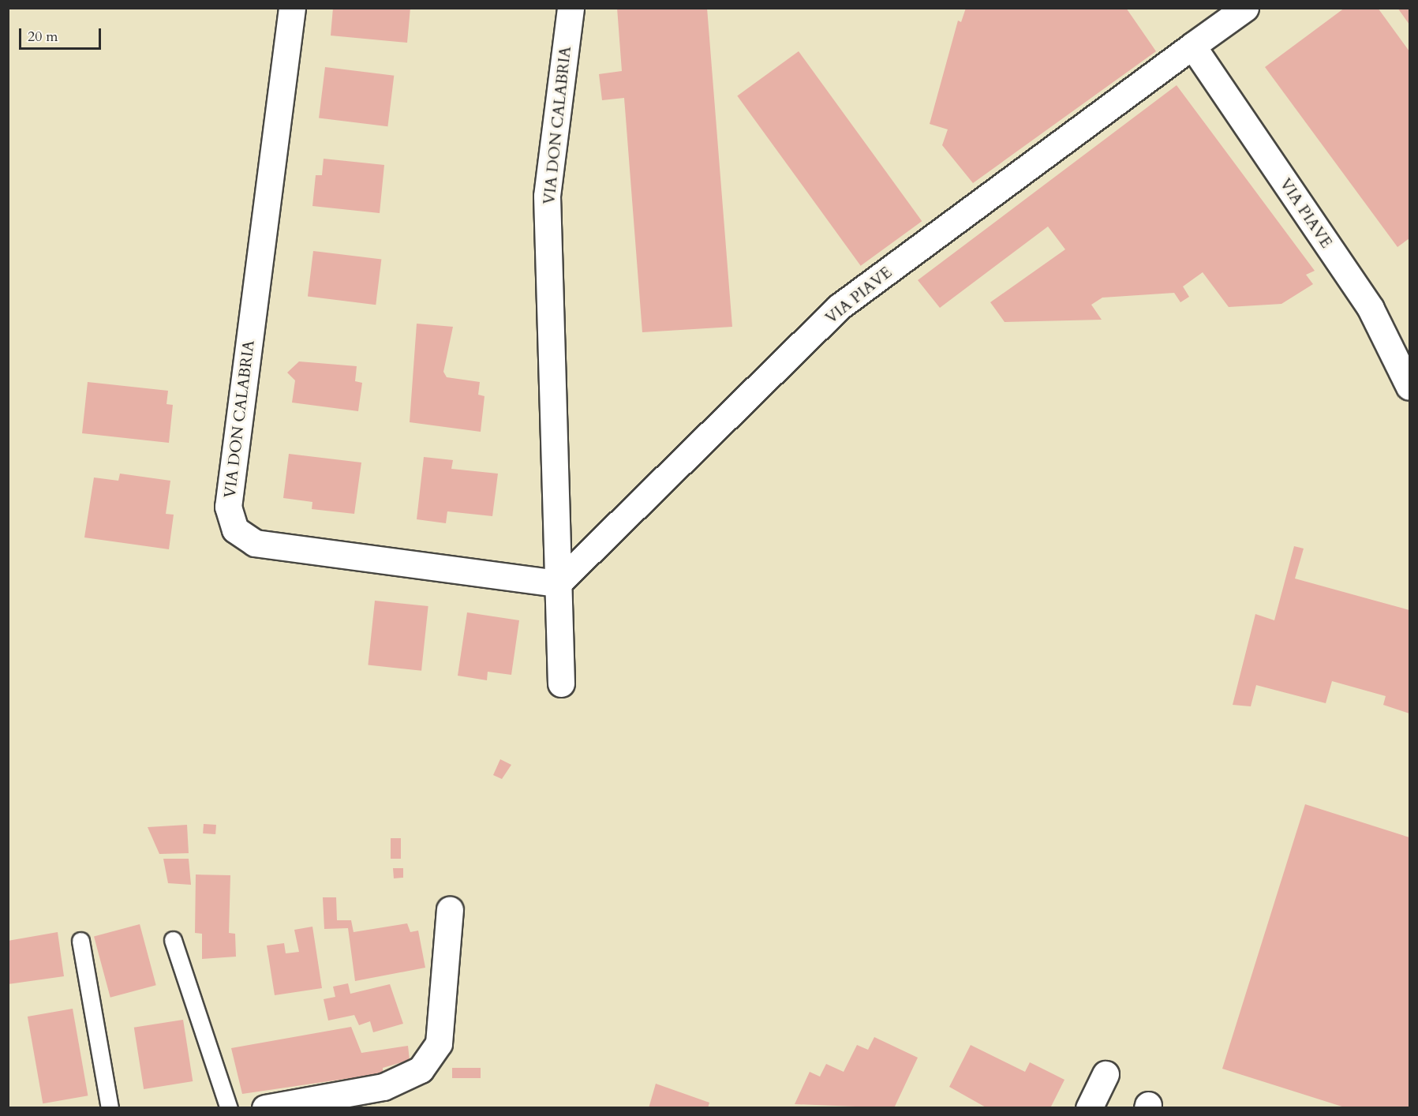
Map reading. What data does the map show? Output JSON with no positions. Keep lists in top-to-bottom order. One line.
{"streets":{"street":["VIA DON CALABRIA","VIA PIAVE"]},"crossings":[["VIA DON CALABRIA","VIA PIAVE"]],"scale_bar":"20 m"}
